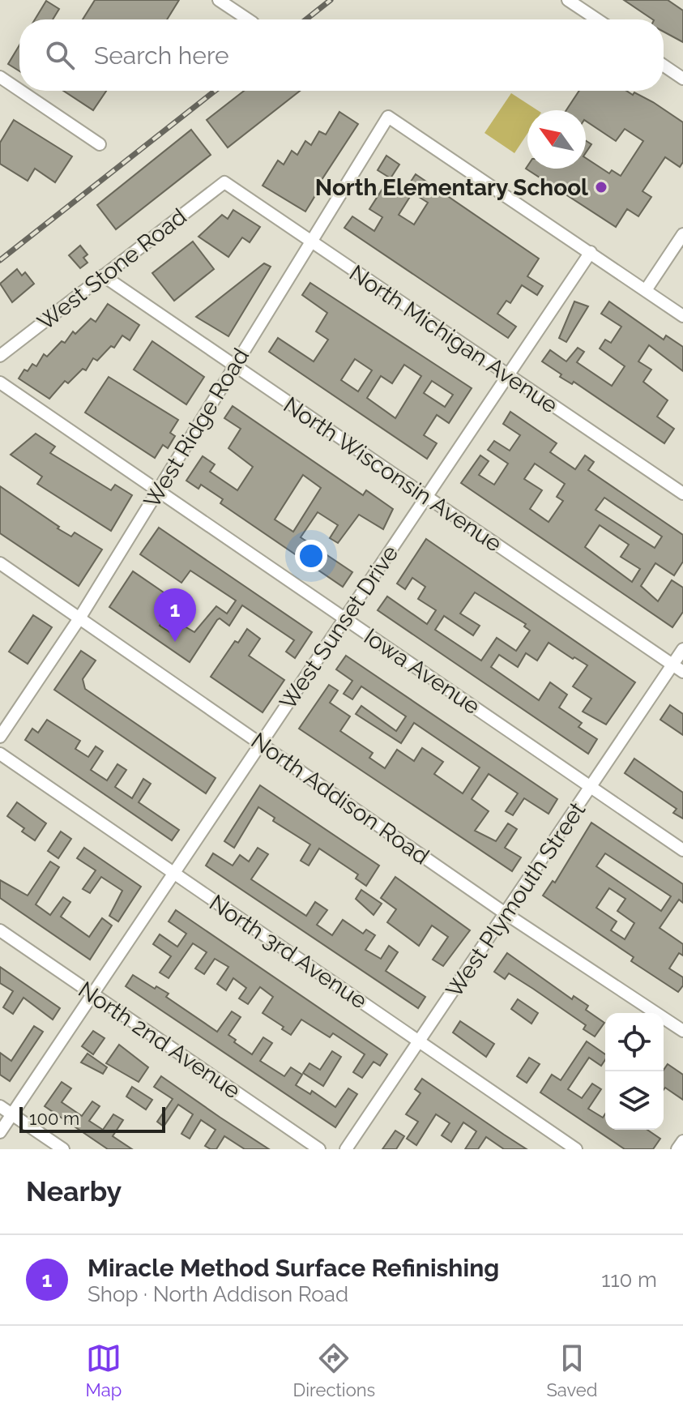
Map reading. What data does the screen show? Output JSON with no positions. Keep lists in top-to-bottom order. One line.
{"streets":{"street":["West Stone Road","North Michigan Avenue","West Ridge Road","North Wisconsin Avenue","West Sunset Drive","Iowa Avenue","North Addison Road","West Plymouth Street","North 3rd Avenue","North 2nd Avenue"]},"crossings":[["West Stone Road","North Michigan Avenue"],["West Stone Road","North Wisconsin Avenue"],["North Michigan Avenue","West Ridge Road"],["North Michigan Avenue","West Sunset Drive"],["West Ridge Road","North Wisconsin Avenue"],["West Ridge Road","West Sunset Drive"],["West Ridge Road","Iowa Avenue"],["West Ridge Road","North Addison Road"],["North Wisconsin Avenue","West Sunset Drive"],["North Wisconsin Avenue","West Plymouth Street"],["West Sunset Drive","Iowa Avenue"],["West Sunset Drive","North Addison Road"],["West Sunset Drive","North 3rd Avenue"],["West Sunset Drive","North 2nd Avenue"],["Iowa Avenue","West Plymouth Street"],["North Addison Road","West Plymouth Street"],["West Plymouth Street","North 3rd Avenue"]],"places":["North Elementary School"],"scale_bar":"100 m","north":"top left","page":{"search":"Search here","pins":"1","scale":"100 m","heading":"Nearby","list":[{"mark":"1","name":"Miracle Method Surface Refinishing","note":"Shop · North Addison Road","value":"110 m"}],"nav":["Map","Directions","Saved"]}}
